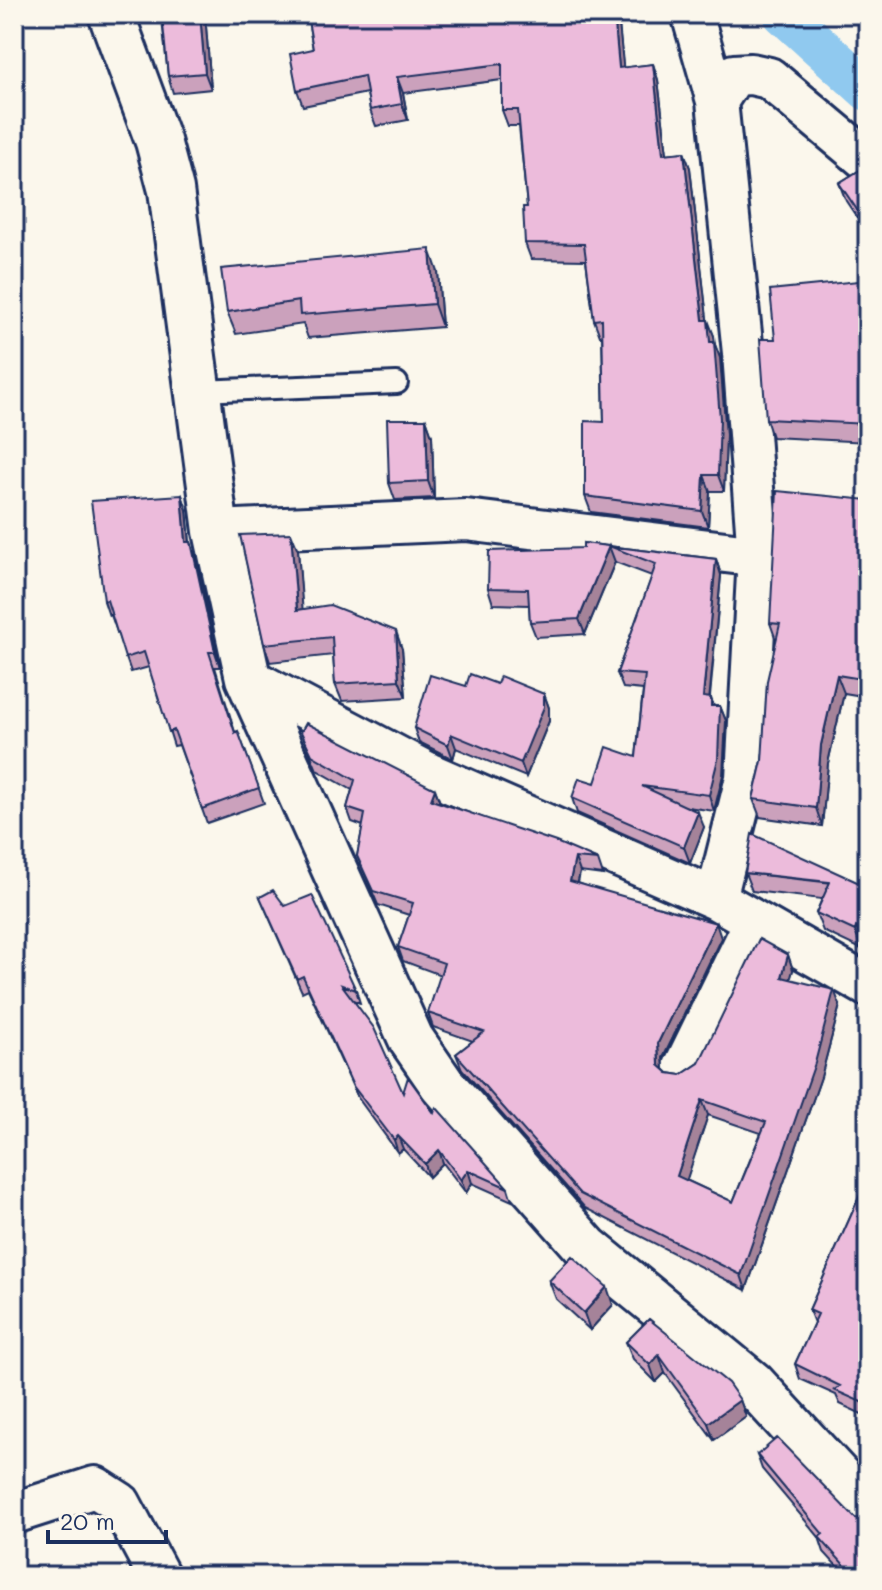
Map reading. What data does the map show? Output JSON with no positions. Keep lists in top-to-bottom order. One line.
{"scale_bar":"20 m"}
